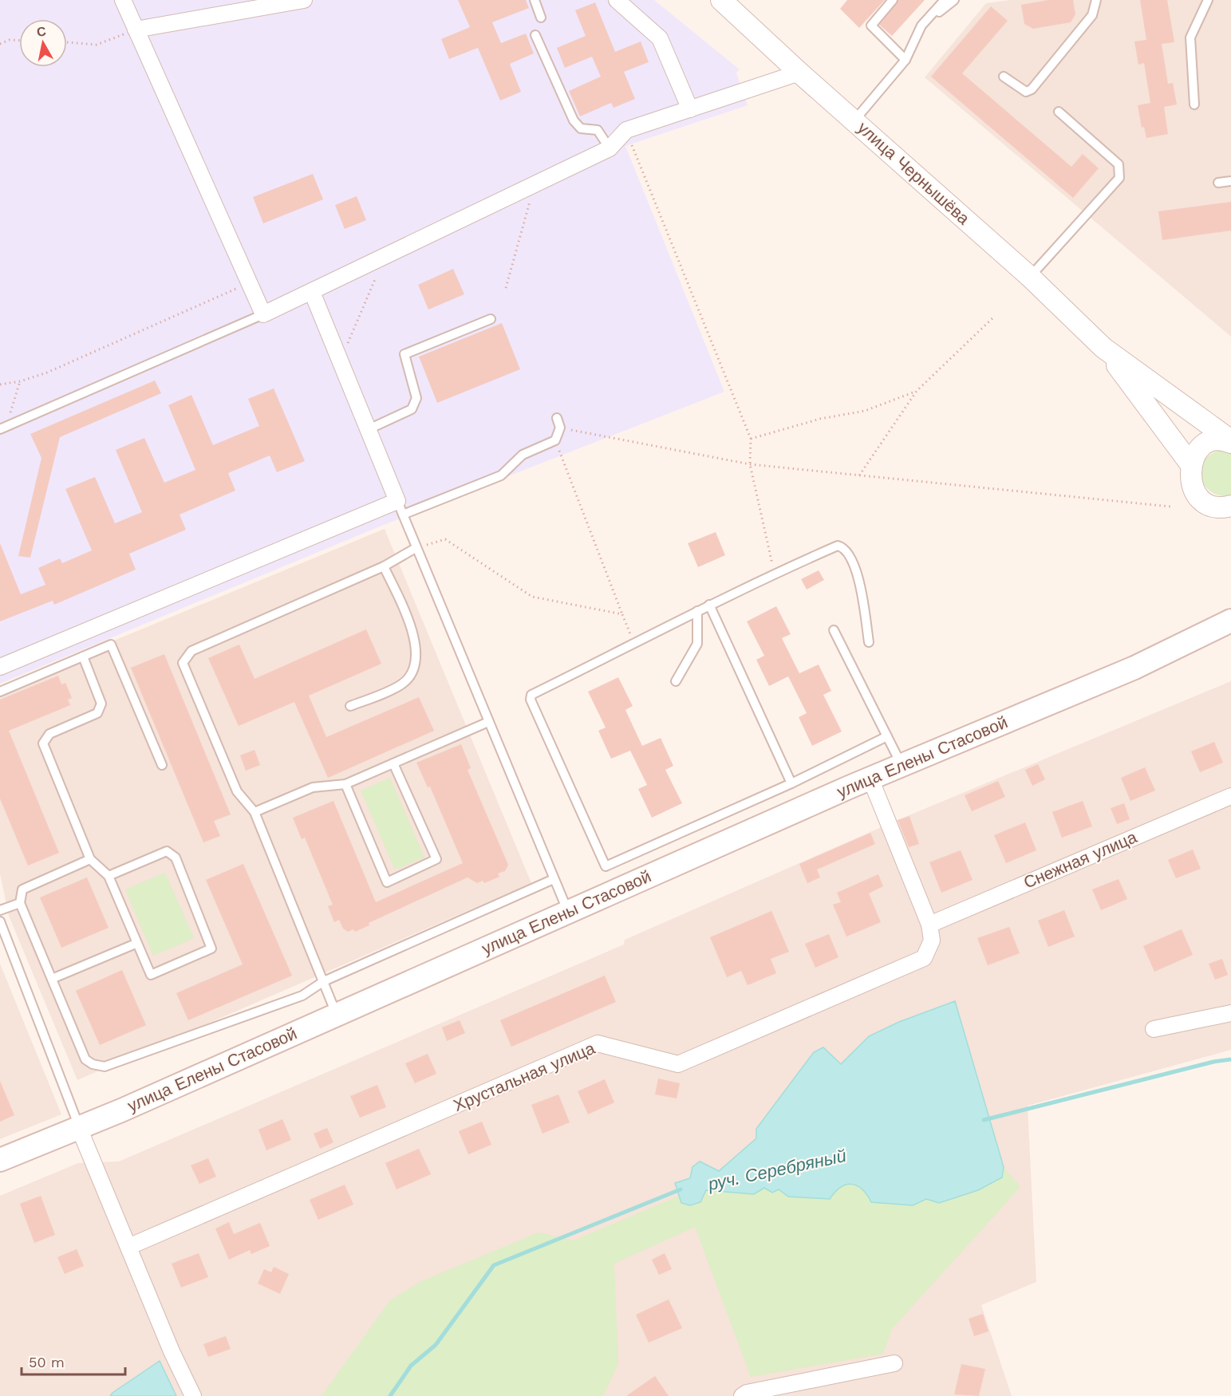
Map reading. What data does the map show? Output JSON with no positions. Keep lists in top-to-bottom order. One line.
{"streets":{"main road":["улица Елены Стасовой"],"street":["улица Чернышёва","Снежная улица","Хрустальная улица"]},"crossings":[["Снежная улица","Хрустальная улица"]],"water":["руч. Серебряный"],"scale_bar":"50 m","north":"top"}
